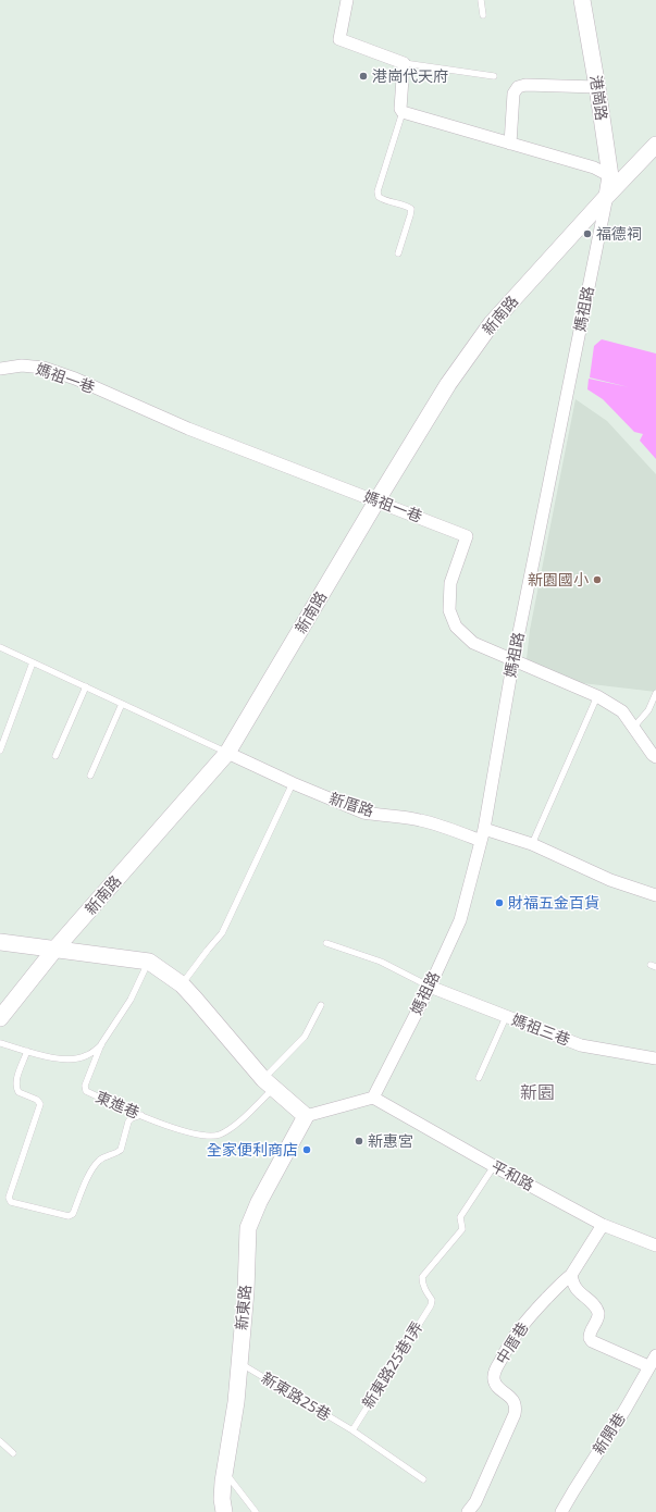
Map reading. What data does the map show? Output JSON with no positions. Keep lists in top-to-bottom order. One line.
{"streets":{"street":["港崗路","媽祖路","新南路","媽祖一巷","新厝路","媽祖三巷","平和路","新東路","中厝巷","新開巷"],"lane":["東進巷","新東路25巷1弄","新東路25巷"]},"crossings":[["港崗路","媽祖路"],["港崗路","新南路"],["媽祖路","新南路"],["媽祖路","媽祖一巷"],["媽祖路","新厝路"],["媽祖路","媽祖三巷"],["媽祖路","平和路"],["新南路","媽祖一巷"],["新南路","新厝路"],["平和路","中厝巷"],["平和路","新東路25巷1弄"],["新東路","新東路25巷"],["新東路25巷1弄","新東路25巷"]],"districts":["新園"],"places":["港崗代天府","福德祠","新園國小","財福五金百貨","新惠宮","全家便利商店"]}
